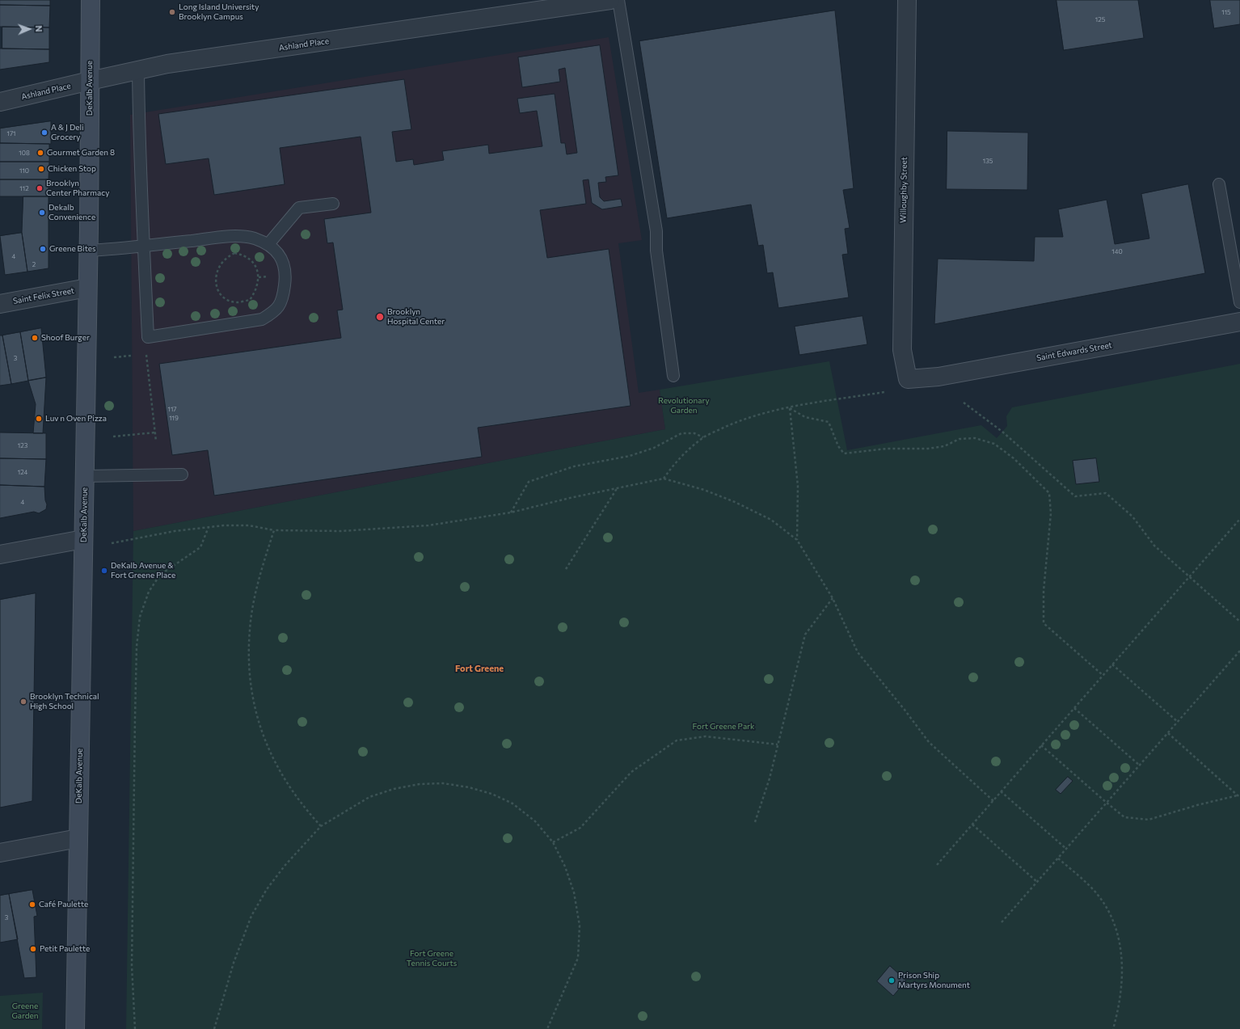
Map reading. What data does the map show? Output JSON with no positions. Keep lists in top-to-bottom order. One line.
{"streets":{"main road":["DeKalb Avenue"],"street":["Ashland Place","Willoughby Street","Saint Felix Street","Saint Edwards Street"]},"crossings":[["Ashland Place","DeKalb Avenue"],["DeKalb Avenue","Saint Felix Street"],["Willoughby Street","Saint Edwards Street"]],"districts":["Fort Greene"],"parks":["Revolutionary Garden","Fort Greene Park","Fort Greene Tennis Courts","Greene Garden"],"places":["Long Island University Brooklyn Campus","A & J Deli Grocery","Gourmet Garden 8","Chicken Stop","Brooklyn Center Pharmacy","Dekalb Convenience","Greene Bites","Brooklyn Hospital Center","Shoof Burger","Luv n Oven Pizza","DeKalb Avenue & Fort Greene Place","Brooklyn Technical High School","Café Paulette","Petit Paulette","Prison Ship Martyrs Monument"],"house_numbers":["115","125","171","108","135","110","112","140","4","2","3","117","119","123","124","4","3"],"north":"right"}
